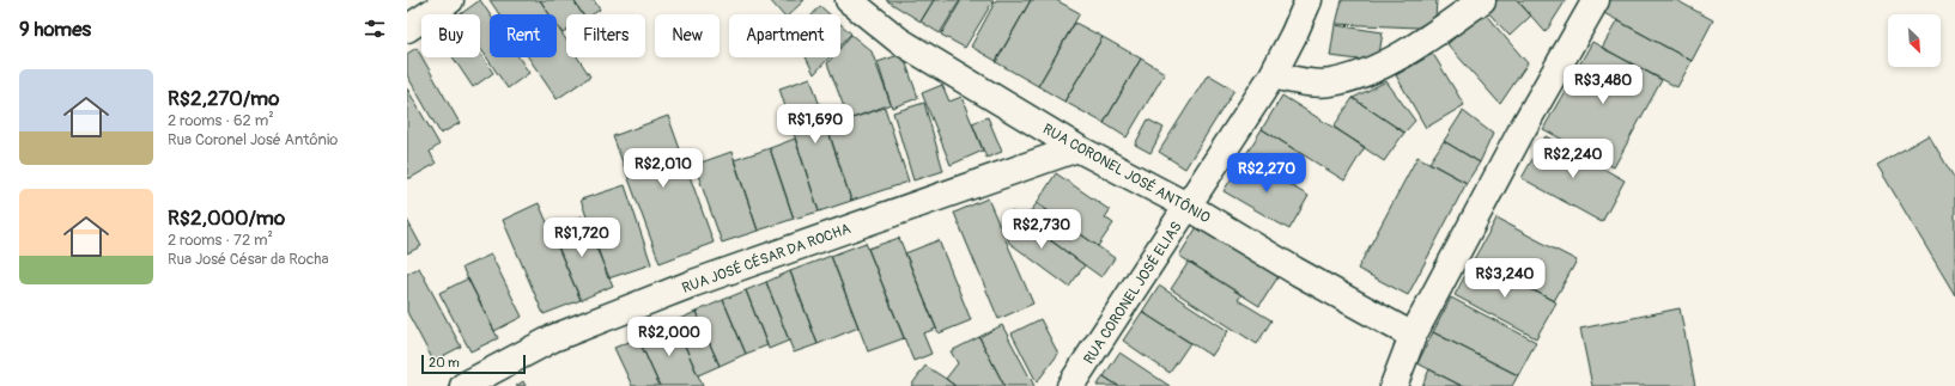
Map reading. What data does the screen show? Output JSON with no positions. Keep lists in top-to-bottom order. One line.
{"streets":{"street":["RUA CORONEL JOSÉ ANTÔNIO","RUA JOSÉ CÉSAR DA ROCHA","RUA CORONEL JOSÉ ELIAS"]},"crossings":[["RUA CORONEL JOSÉ ANTÔNIO","RUA JOSÉ CÉSAR DA ROCHA"],["RUA CORONEL JOSÉ ANTÔNIO","RUA CORONEL JOSÉ ELIAS"]],"scale_bar":"20 m","north":"bottom right","page":{"heading":"9 homes","chip":["Buy","Rent","Filters","New","Apartment"],"list":[{"name":"R$2,270/mo","note":"2 rooms · 62 m² · Rua Coronel José Antônio"},{"name":"R$2,000/mo","note":"2 rooms · 72 m² · Rua José César da Rocha"}],"price":["R$3,480","R$1,690","R$2,240","R$2,010","R$2,270","R$2,730","R$1,720","R$3,240","R$2,000"],"scale":"20 m"}}
